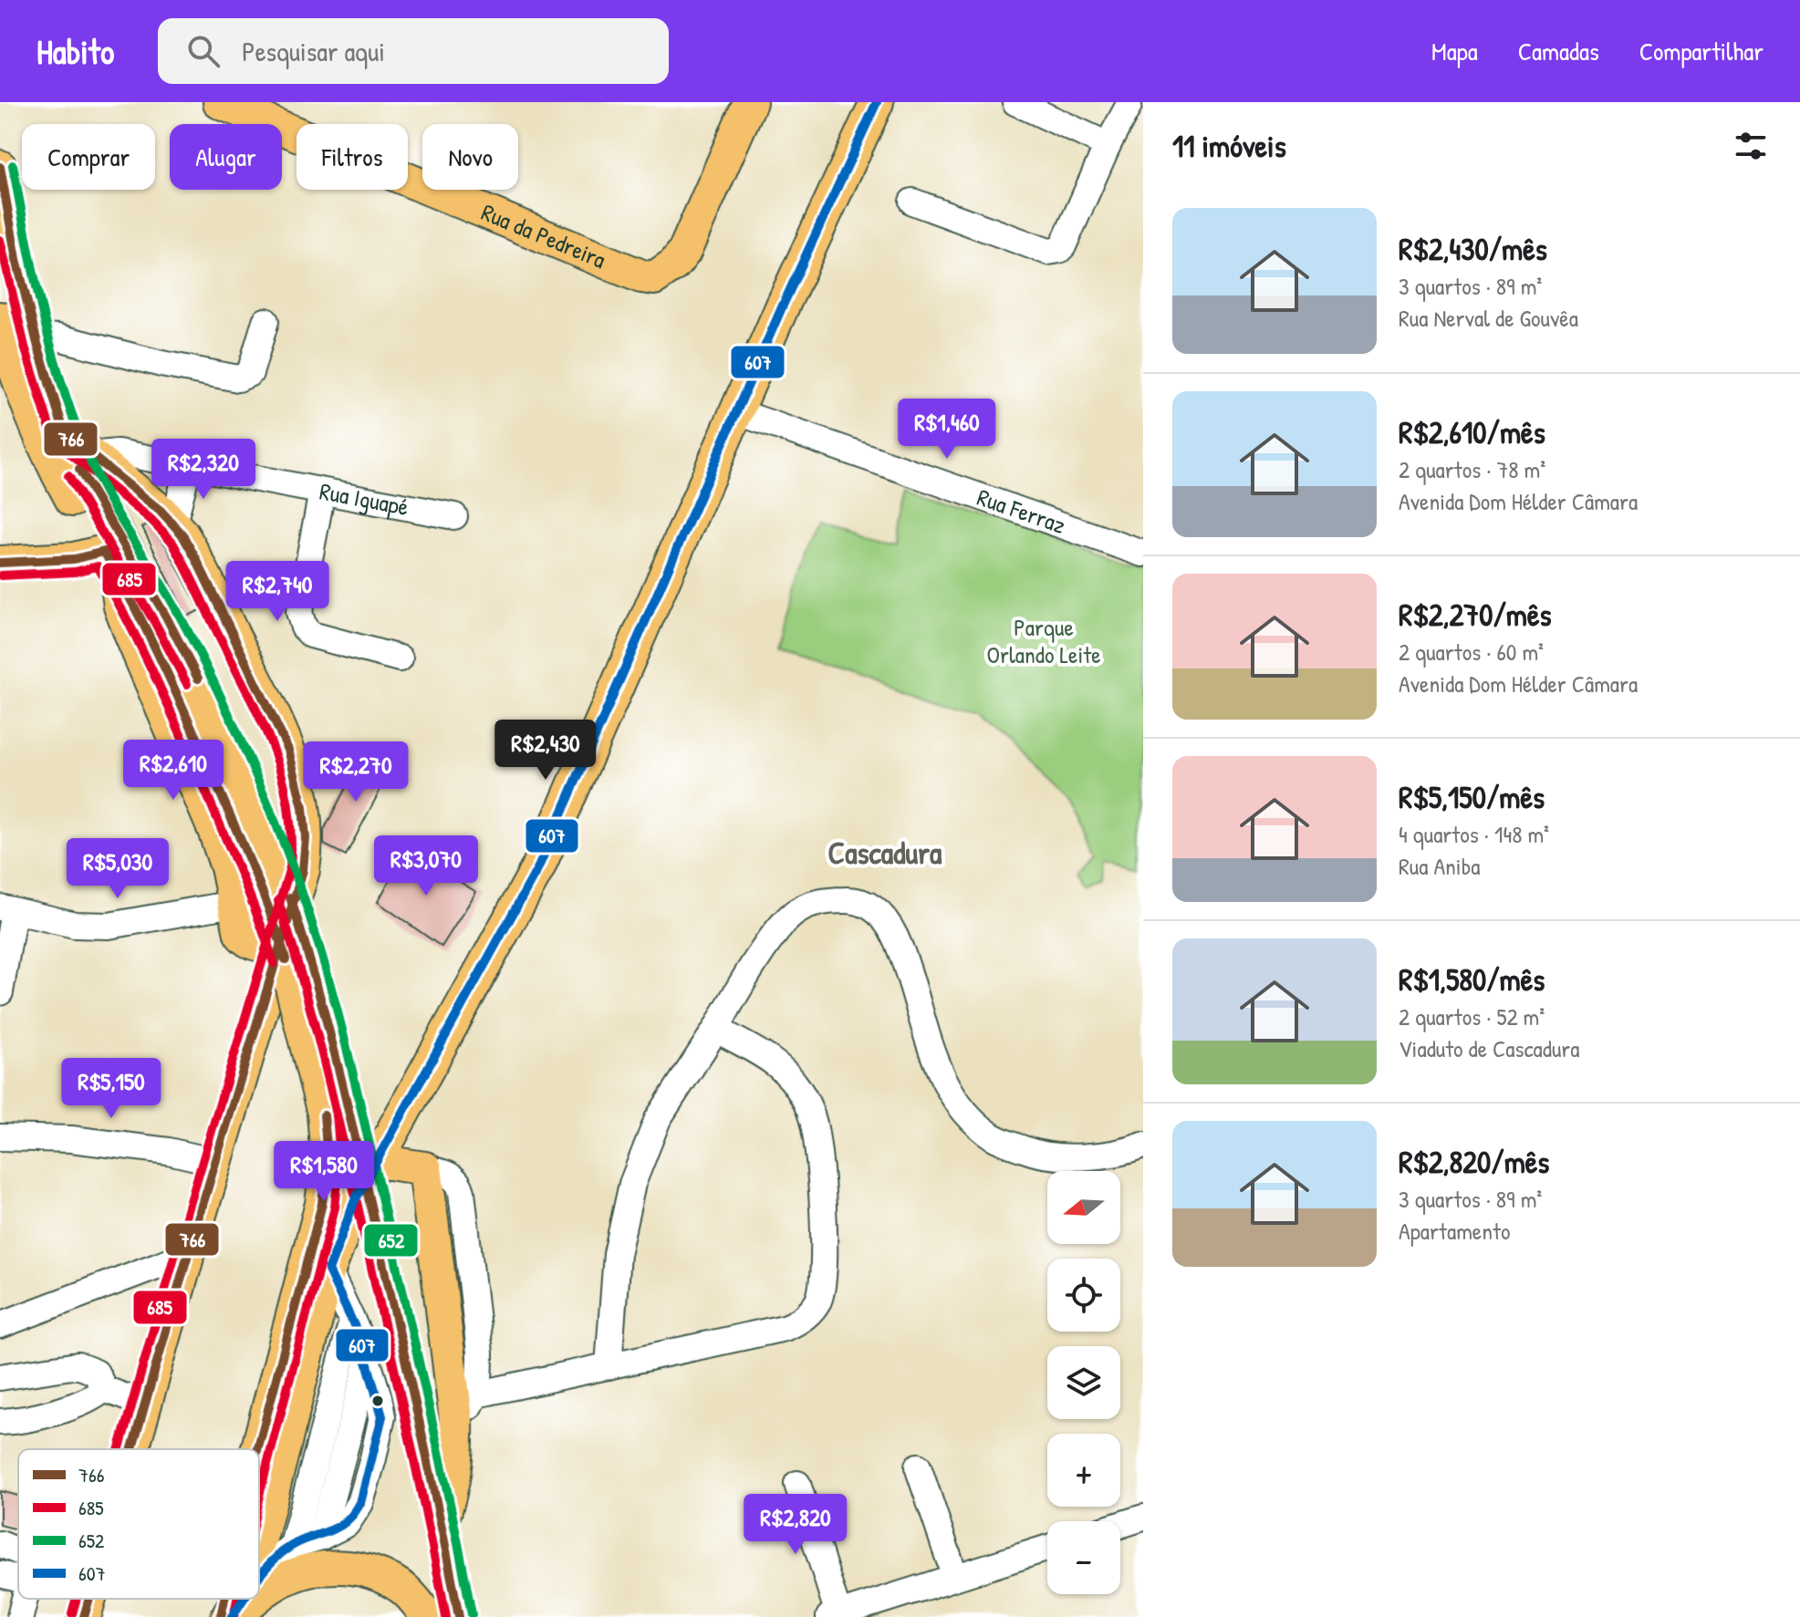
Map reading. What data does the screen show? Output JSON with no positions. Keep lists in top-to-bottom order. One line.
{"streets":{"main road":["Rua da Pedreira"],"street":["Rua Iguapé","Rua Ferraz"]},"districts":["Cascadura"],"parks":["Parque Orlando Leite"],"lines":["transit line 607","transit line 652","transit line 766","transit line 685"],"legend":["766","685","652","607"],"north":"left","page":{"header":"Habito","search":"Pesquisar aqui","nav":["Mapa","Camadas","Compartilhar"],"heading":"11 imóveis","chip":["Comprar","Alugar","Filtros","Novo"],"list":[{"name":"R$2,430/mês","note":"3 quartos · 89 m² · Rua Nerval de Gouvêa"},{"name":"R$2,610/mês","note":"2 quartos · 78 m² · Avenida Dom Hélder Câmara"},{"name":"R$2,270/mês","note":"2 quartos · 60 m² · Avenida Dom Hélder Câmara"},{"name":"R$5,150/mês","note":"4 quartos · 148 m² · Rua Aniba"},{"name":"R$1,580/mês","note":"2 quartos · 52 m² · Viaduto de Cascadura"},{"name":"R$2,820/mês","note":"3 quartos · 89 m² · Apartamento"}],"price":["R$1,460","R$2,320","R$2,740","R$2,430","R$2,610","R$2,270","R$3,070","R$5,030","R$5,150","R$1,580","R$2,820"],"map_buttons":["+","−"]}}
